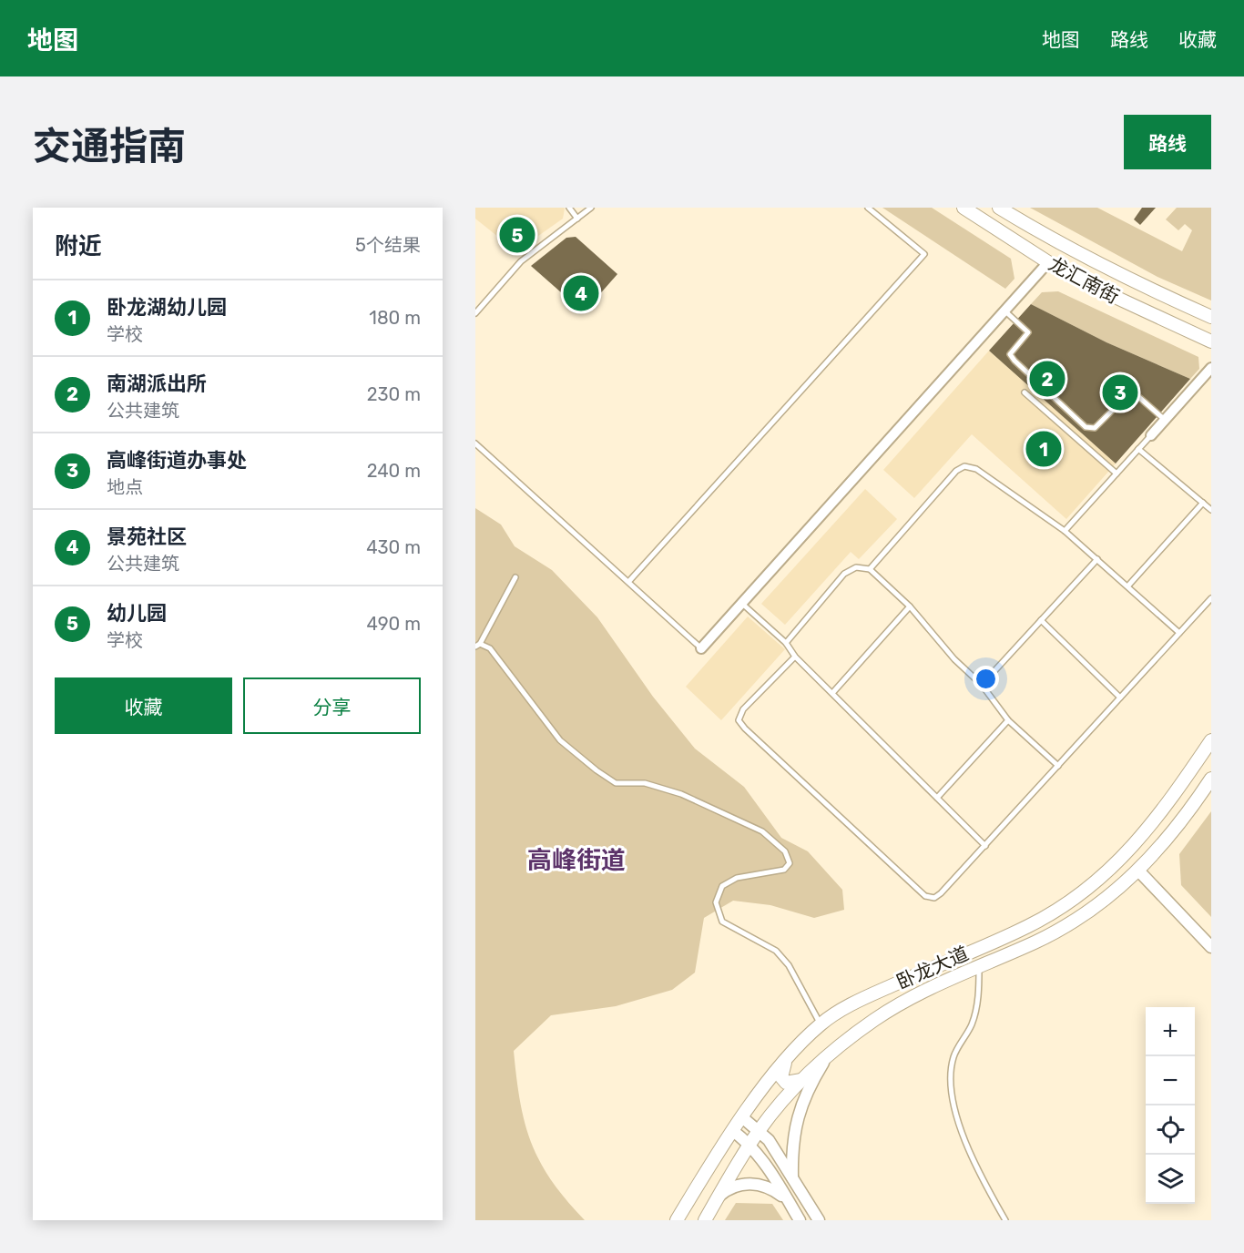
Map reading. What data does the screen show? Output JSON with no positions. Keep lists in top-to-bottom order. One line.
{"streets":{"main road":["龙汇南街","卧龙大道"]},"districts":["高峰街道"],"page":{"header":"地图","nav":["地图","路线","收藏"],"title":"交通指南","buttons":["路线",["收藏","分享"]],"heading":["附近","5个结果"],"pins":["5","4","2","3","1"],"list":[{"mark":"1","name":"卧龙湖幼儿园","note":"学校","value":"180 m"},{"mark":"2","name":"南湖派出所","note":"公共建筑","value":"230 m"},{"mark":"3","name":"高峰街道办事处","note":"地点","value":"240 m"},{"mark":"4","name":"景苑社区","note":"公共建筑","value":"430 m"},{"mark":"5","name":"幼儿园","note":"学校","value":"490 m"}],"map_buttons":["+","−"]}}
